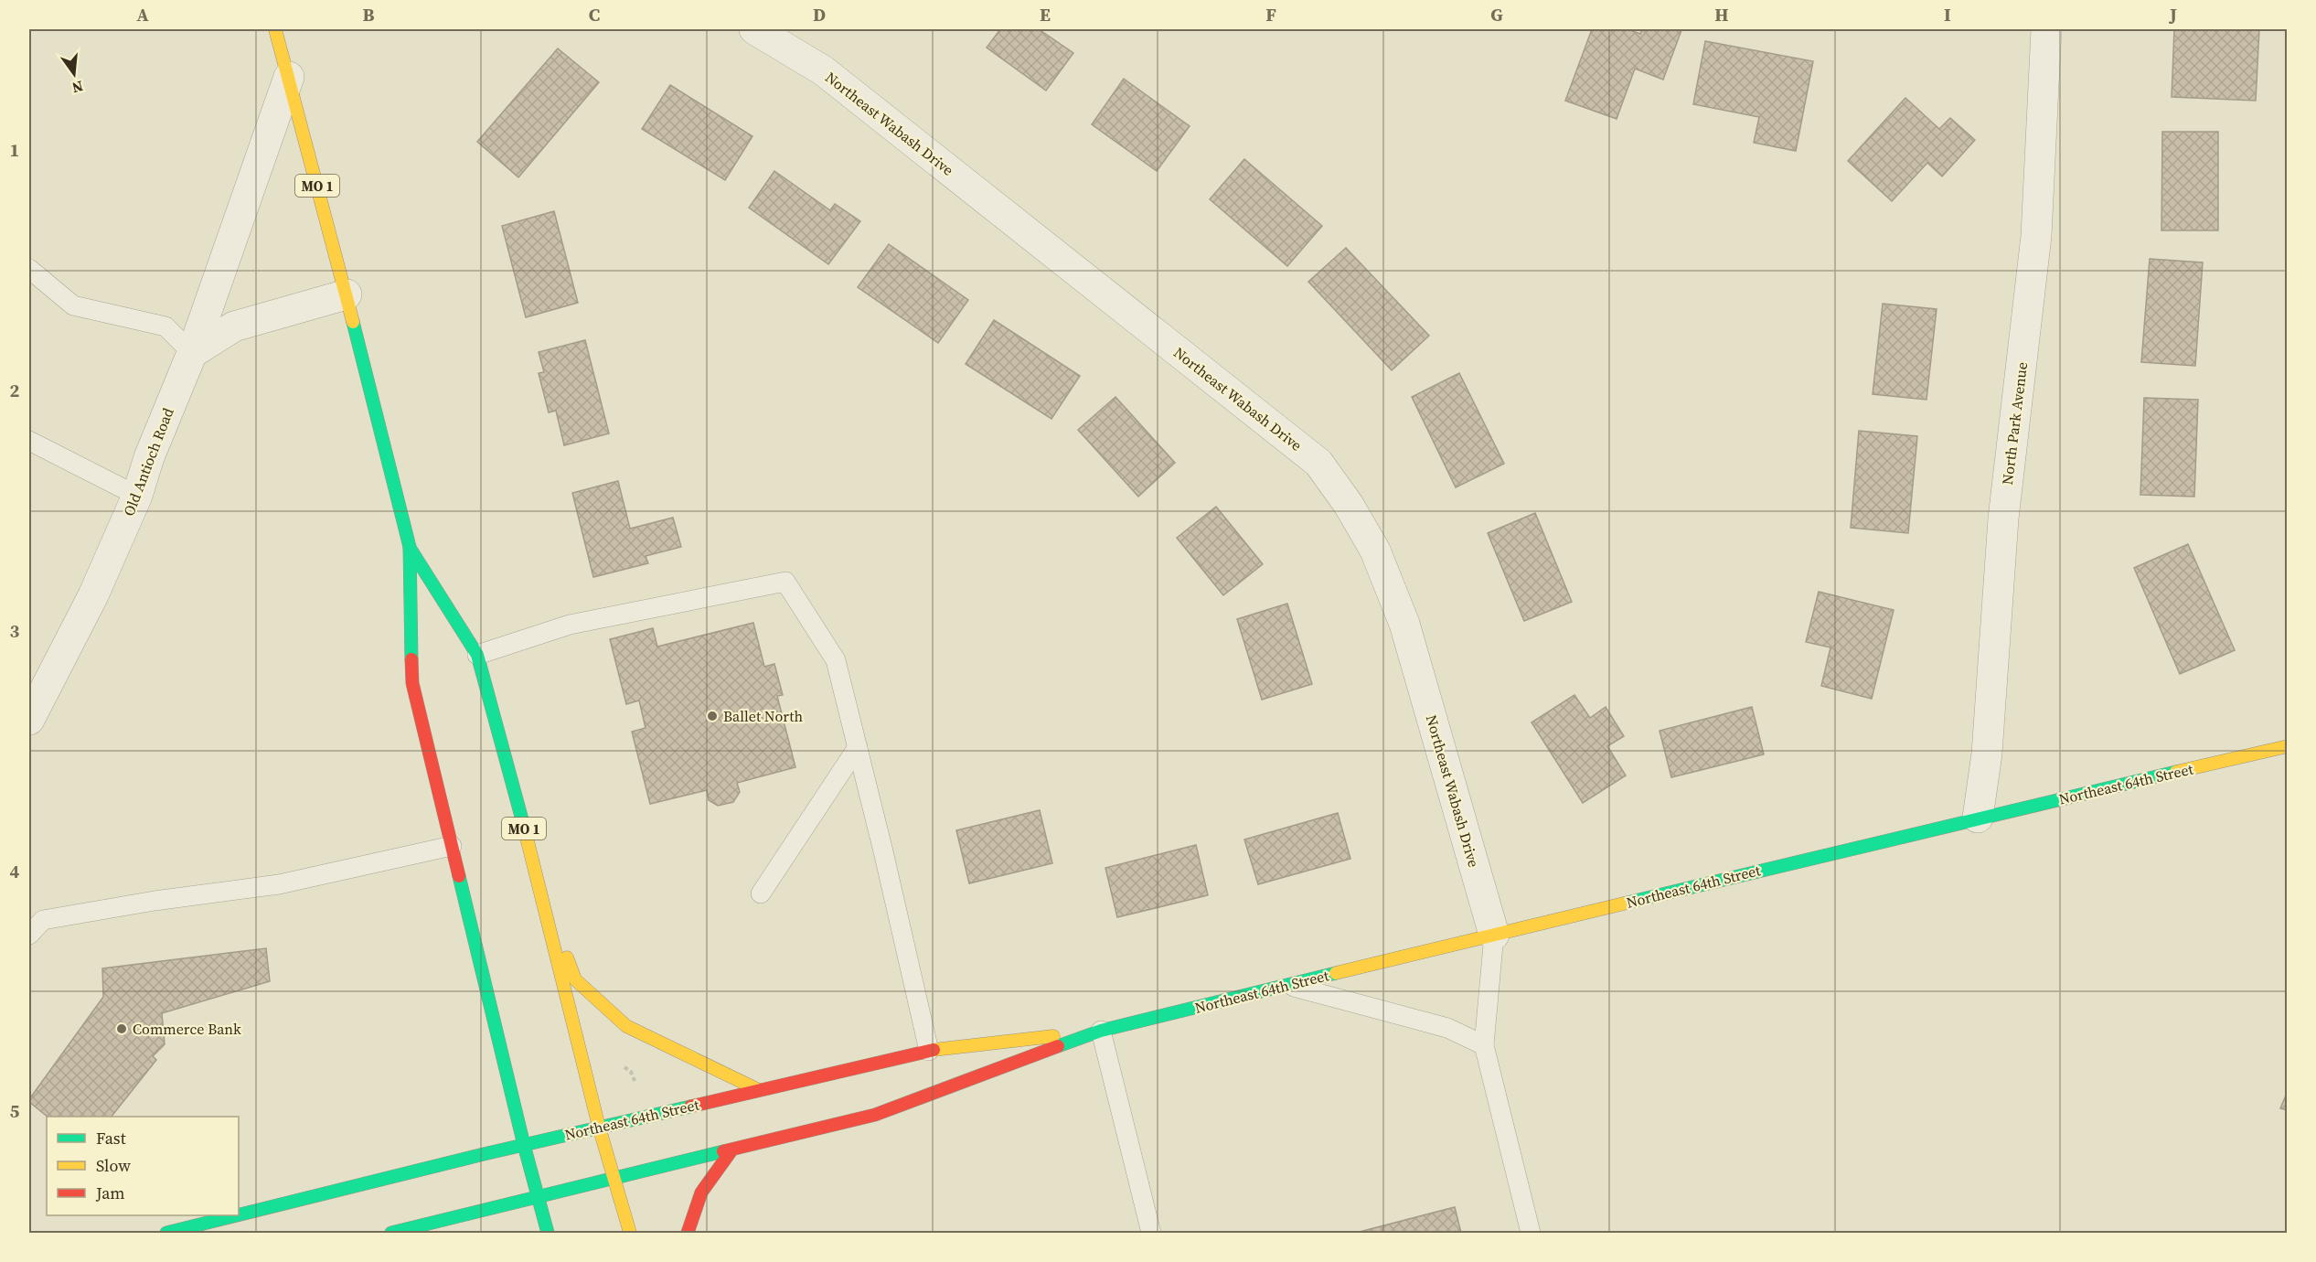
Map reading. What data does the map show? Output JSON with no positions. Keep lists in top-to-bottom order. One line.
{"streets":{"street":["Northeast Wabash Drive","MO 1","North Park Avenue","Old Antioch Road","Northeast 64th Street"]},"crossings":[["Northeast Wabash Drive","Northeast 64th Street"],["MO 1","Old Antioch Road"],["MO 1","Northeast 64th Street"],["North Park Avenue","Northeast 64th Street"]],"places":["Ballet North","Commerce Bank"],"legend":["Fast","Slow","Jam"],"north":"bottom","grid":{"columns":["A","B","C","D","E","F","G","H","I","J"],"rows":["1","2","3","4","5"]}}
